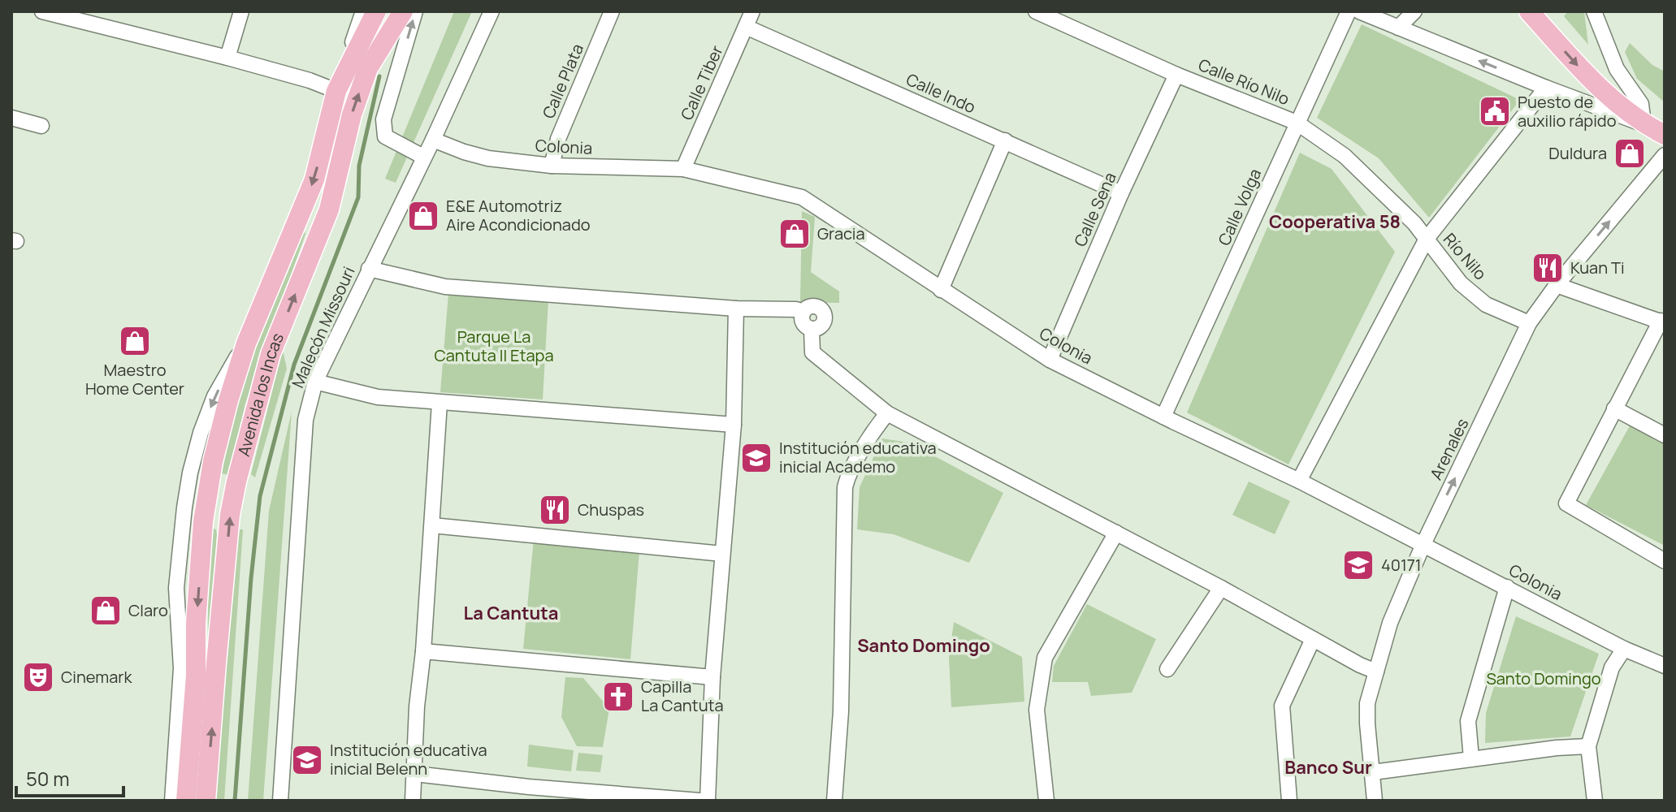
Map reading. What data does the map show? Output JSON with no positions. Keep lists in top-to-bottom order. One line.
{"streets":{"main road":["Avenida los Incas"],"street":["Calle Plata","Calle Río Nilo","Calle Tiber","Calle Indo","Colonia","Calle Volga","Calle Sena","Río Nilo","Malecón Missouri","Arenales"]},"crossings":[["Calle Plata","Colonia"],["Calle Río Nilo","Calle Volga"],["Calle Río Nilo","Calle Sena"],["Calle Río Nilo","Río Nilo"],["Calle Tiber","Calle Indo"],["Calle Tiber","Colonia"],["Calle Indo","Calle Sena"],["Colonia","Calle Volga"],["Colonia","Calle Sena"],["Colonia","Malecón Missouri"],["Colonia","Arenales"],["Río Nilo","Arenales"]],"districts":["Cooperativa 58","La Cantuta","Santo Domingo","Banco Sur"],"parks":["Parque La Cantuta II Etapa","Santo Domingo"],"places":{"public building":["Puesto de auxilio rápido"],"shop":["Duldura","E&E Automotriz Aire Acondicionado","Gracia","Maestro Home Center","Claro"],"restaurant":["Kuan Ti","Chuspas"],"school or university":["Institución educativa inicial Academo","40171","Institución educativa inicial Belenn"],"theatre":["Cinemark"],"church":["Capilla La Cantuta"]},"scale_bar":"50 m"}
